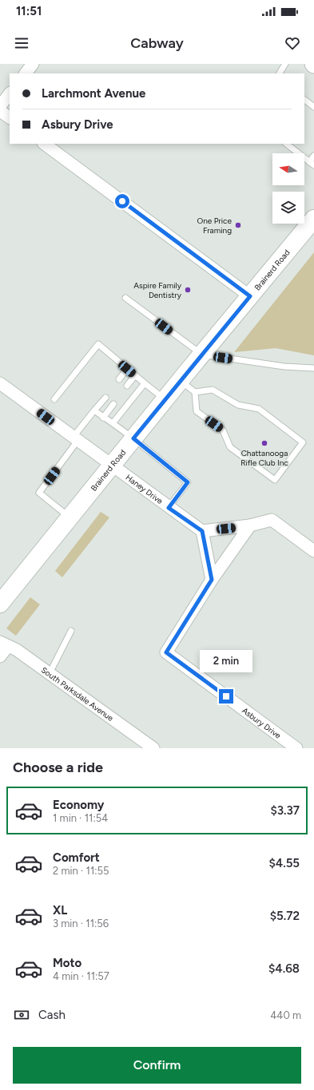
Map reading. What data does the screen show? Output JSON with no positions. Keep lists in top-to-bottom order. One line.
{"streets":{"main road":["Brainerd Road"],"street":["Haney Drive","South Parksdale Avenue","Asbury Drive"]},"crossings":[["Brainerd Road","Haney Drive"]],"places":["One Price Framing","Aspire Family Dentistry","Chattanooga Rifle Club Inc"],"north":"left","page":{"status":"11:51","header":"Cabway","banner":["Larchmont Avenue","Asbury Drive"],"bubble":"2 min","heading":"Choose a ride","list":[{"name":"Economy","note":"1 min · 11:54","value":"$3.37"},{"name":"Comfort","note":"2 min · 11:55","value":"$4.55"},{"name":"XL","note":"3 min · 11:56","value":"$5.72"},{"name":"Moto","note":"4 min · 11:57","value":"$4.68"}],"pay":["Cash","440 m"],"buttons":"Confirm"}}
